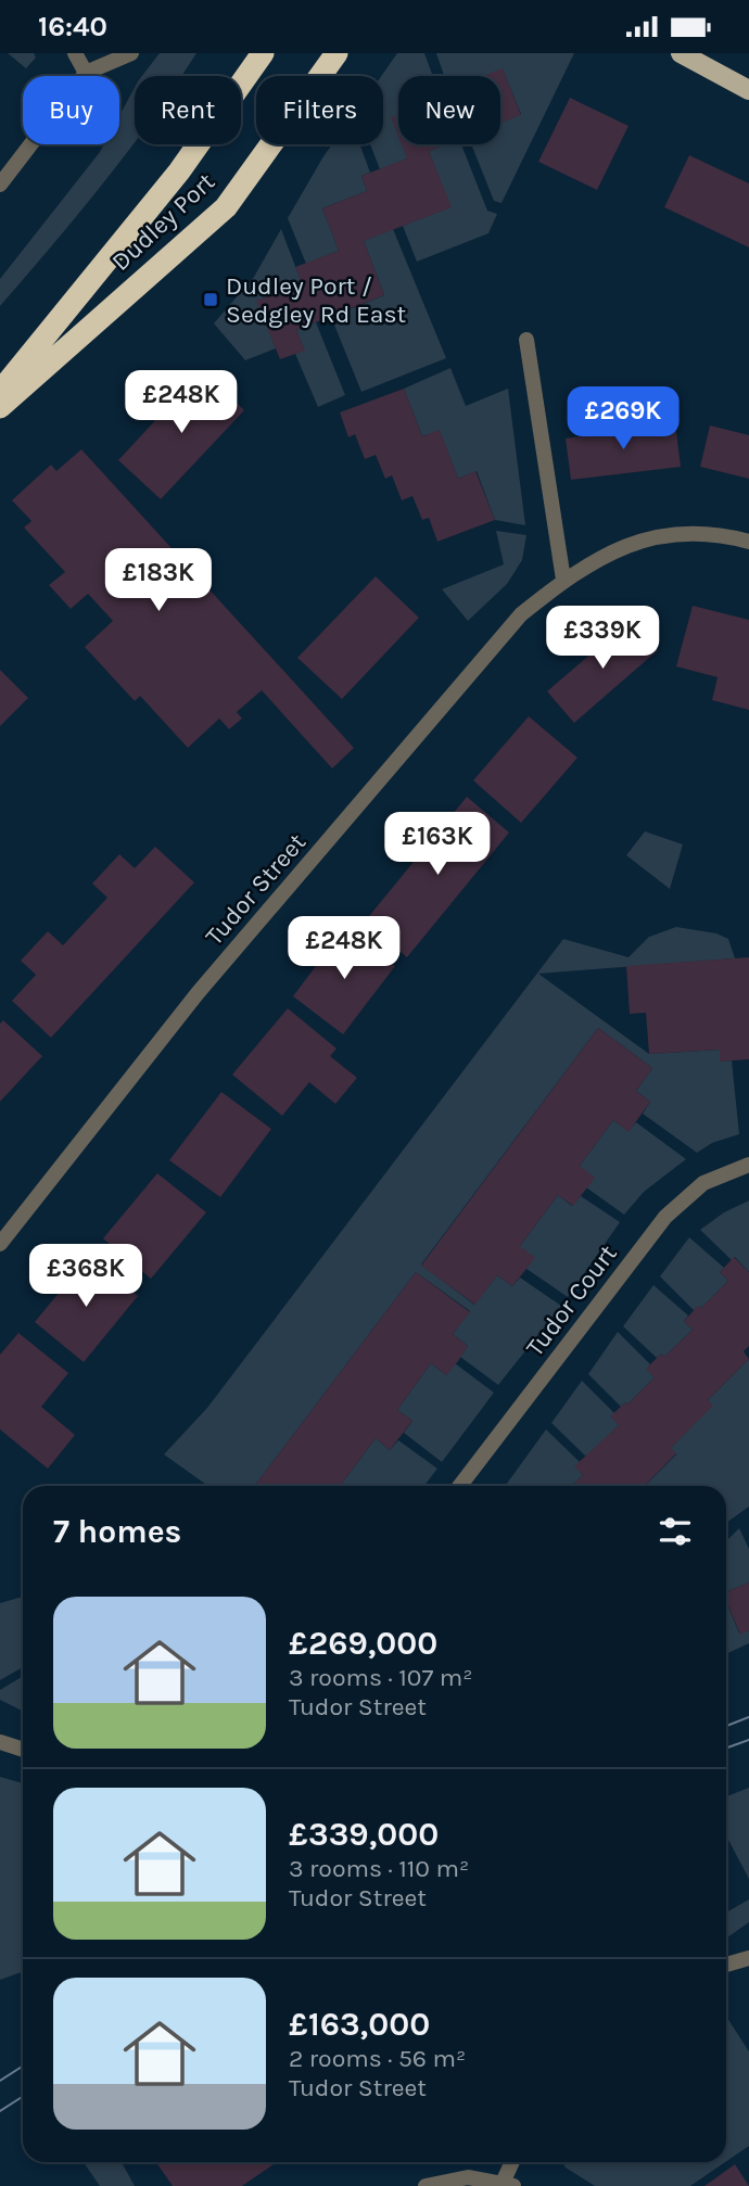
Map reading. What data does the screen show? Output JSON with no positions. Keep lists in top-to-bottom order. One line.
{"streets":{"highway":["Dudley Port"],"street":["Tudor Street","Tudor Court"]},"places":{"transit":["Dudley Port / Sedgley Rd East"]},"page":{"status":"16:40","chip":["Buy","Rent","Filters","New"],"price":["£248K","£269K","£183K","£339K","£163K","£248K","£368K"],"heading":"7 homes","list":[{"name":"£269,000","note":"3 rooms · 107 m² · Tudor Street"},{"name":"£339,000","note":"3 rooms · 110 m² · Tudor Street"},{"name":"£163,000","note":"2 rooms · 56 m² · Tudor Street"}]}}
